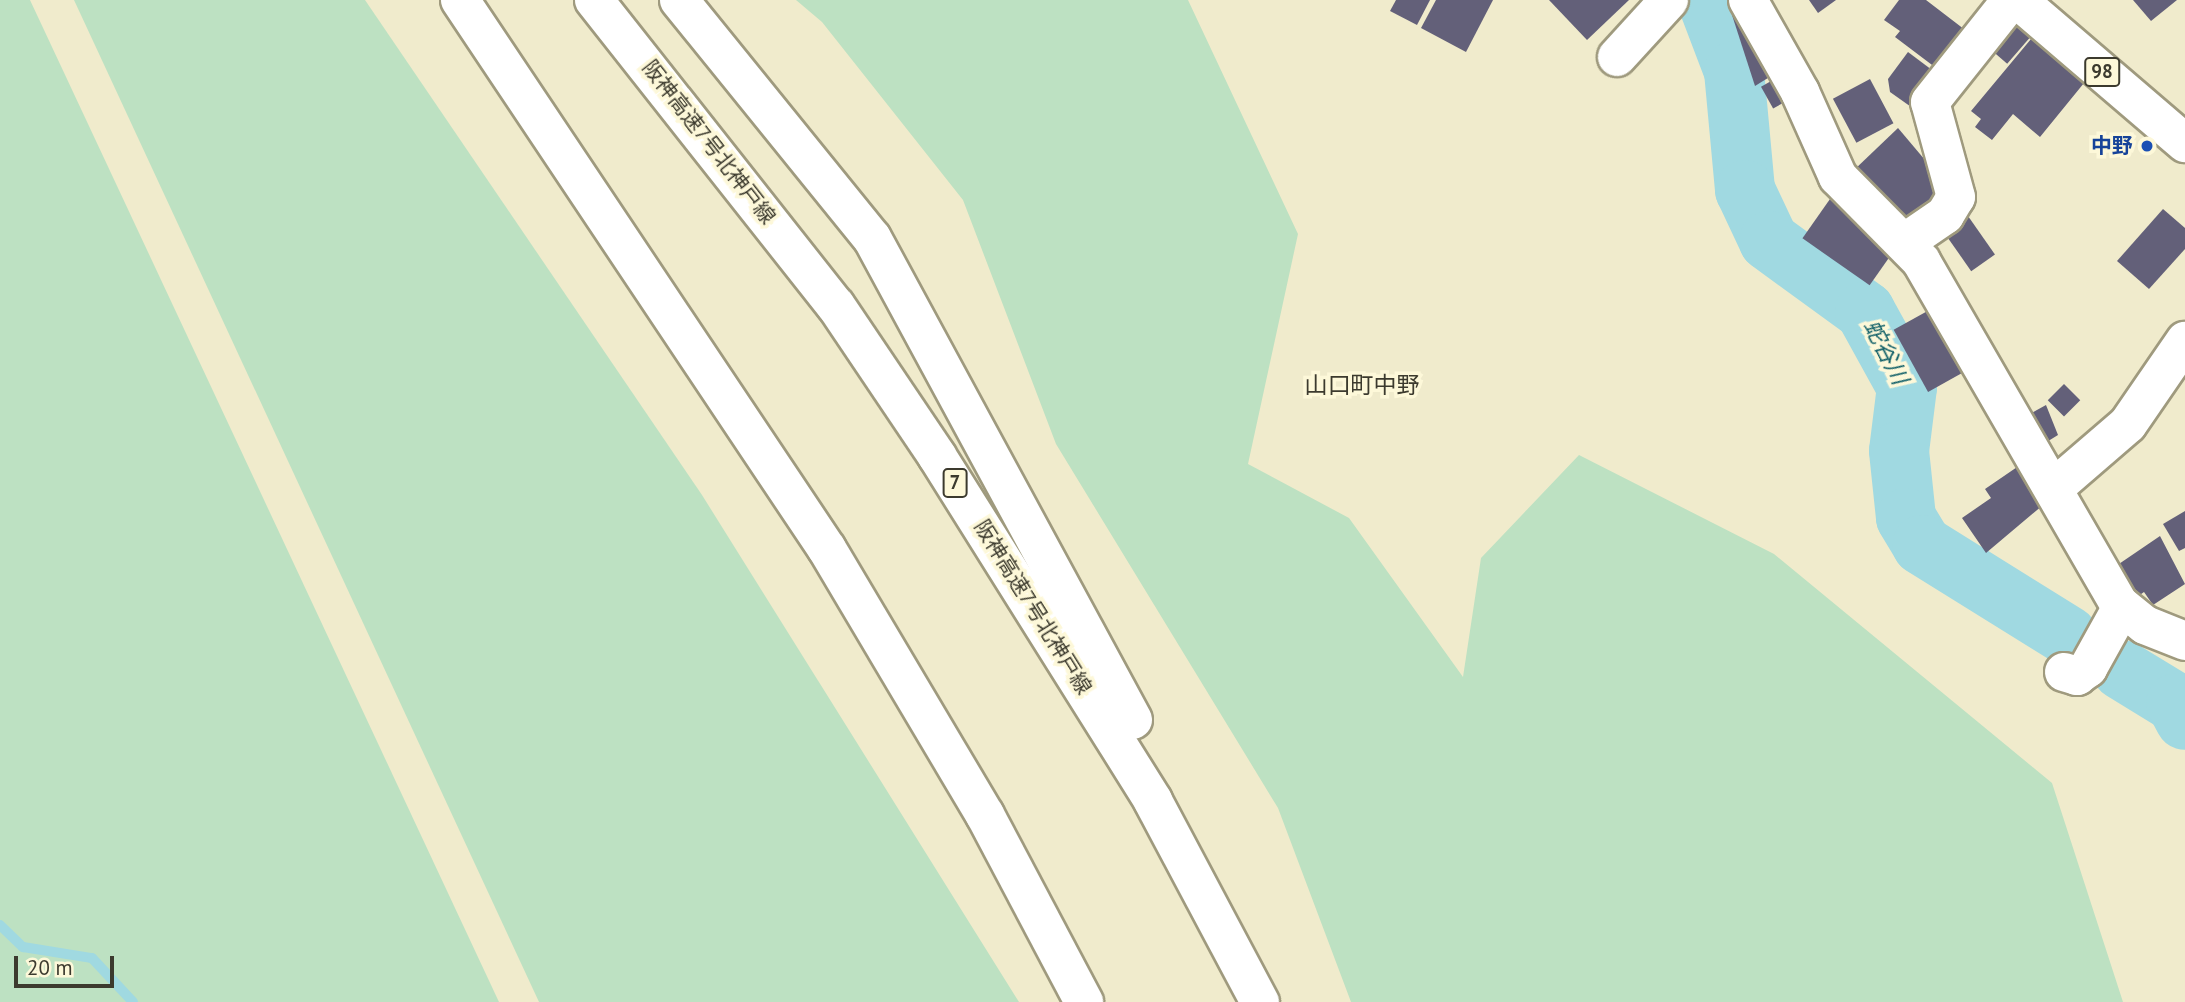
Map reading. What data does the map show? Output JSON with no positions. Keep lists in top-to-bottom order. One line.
{"streets":{"main road":["98","阪神高速7号北神戸線","7"]},"districts":["山口町中野"],"water":["蛇谷川"],"places":["中野"],"scale_bar":"20 m"}
